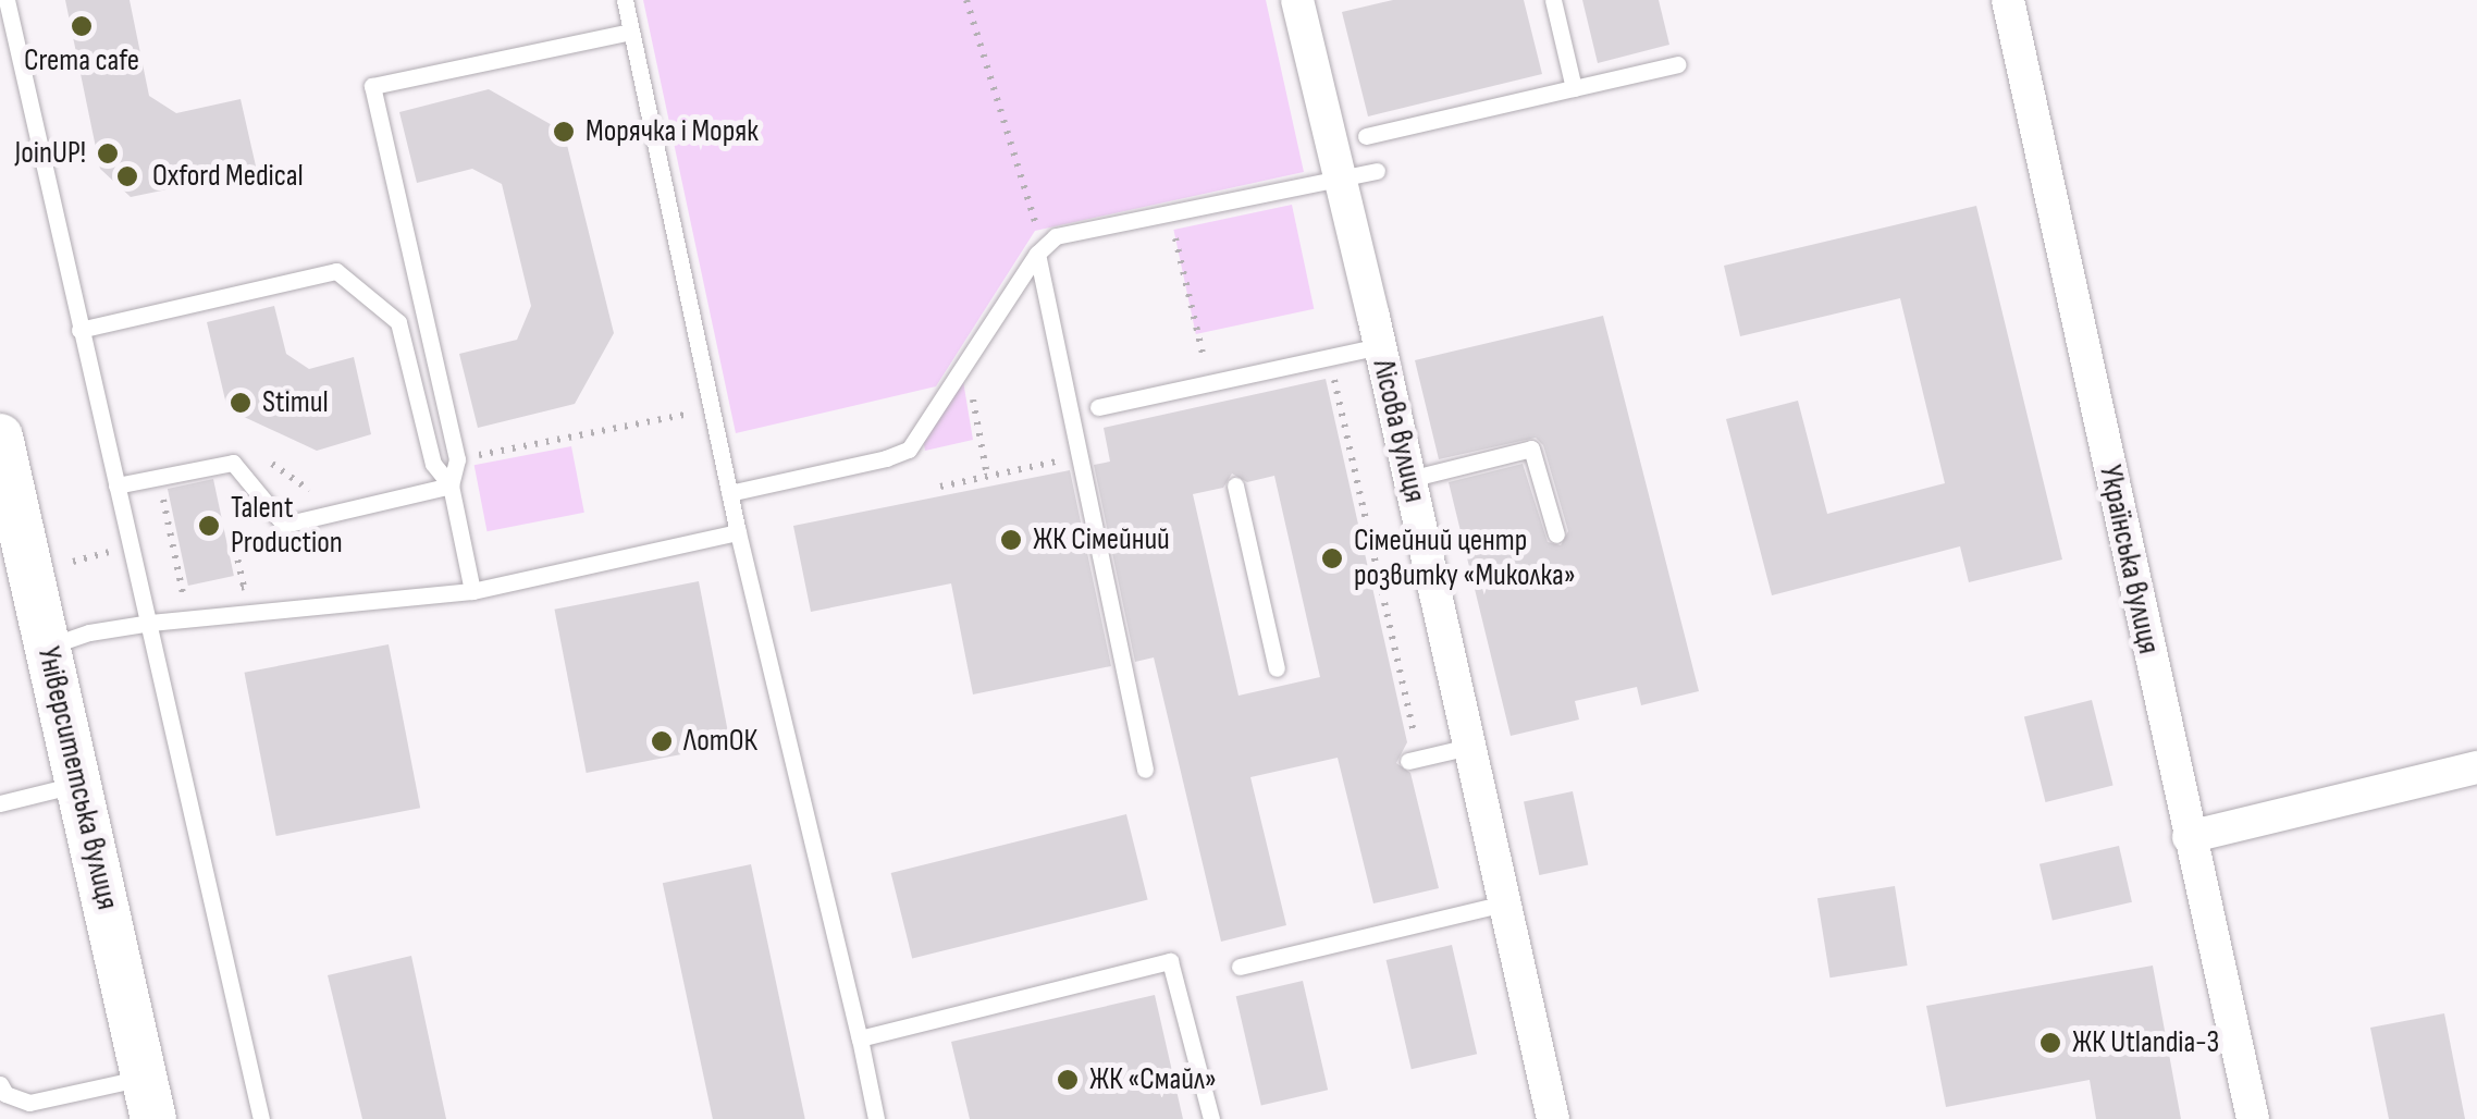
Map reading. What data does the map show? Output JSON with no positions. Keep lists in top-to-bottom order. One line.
{"streets":{"main road":["Університетська вулиця"],"street":["Лісова вулиця","Українська вулиця"]},"places":["Crema cafe","Морячка і Моряк","JoinUP!","Oxford Medical","Stimul","Talent Production","ЖК Сімейний","Сімейний центр розвитку «Миколка»","ЛотОК","ЖК Utlandia-3","ЖК «Смайл»"]}
